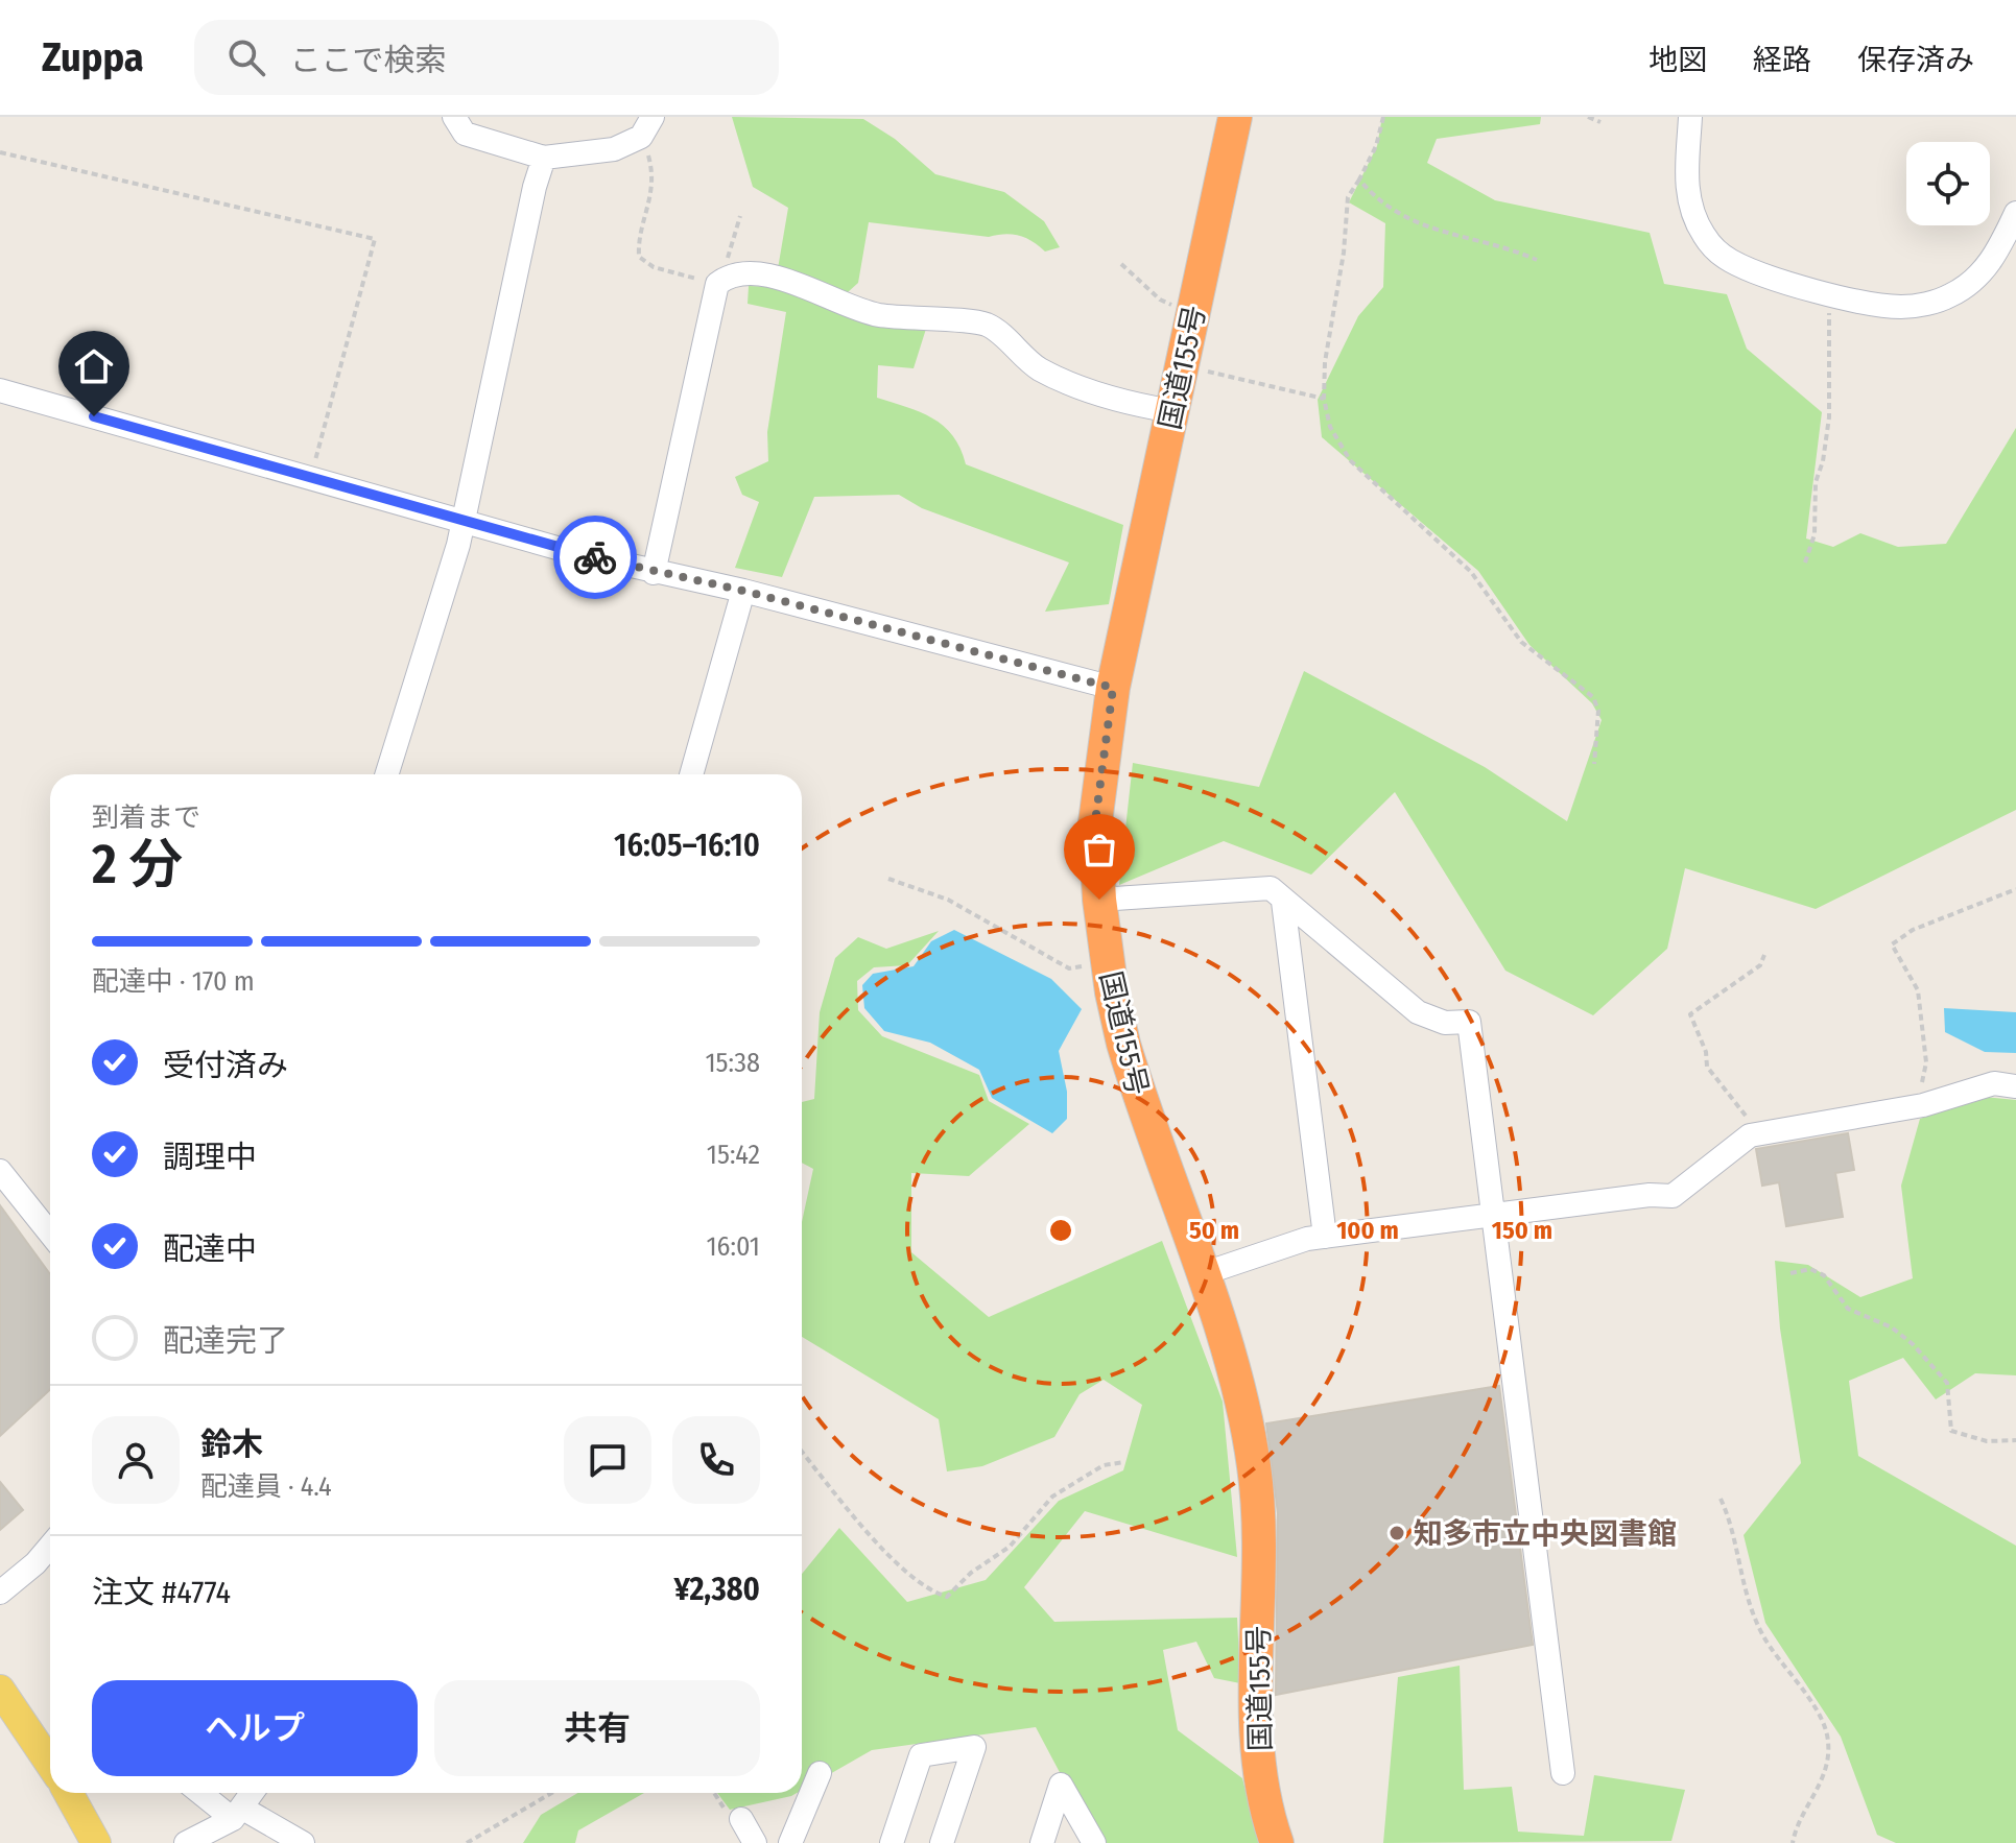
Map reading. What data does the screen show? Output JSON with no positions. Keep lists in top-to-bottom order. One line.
{"streets":{"highway":["国道155号"]},"places":["知多市立中央図書館"],"page":{"header":"Zuppa","search":"ここで検索","nav":["地図","経路","保存済み"],"heading":["2 分","到着まで","16:05–16:10"],"panel":["鈴木","配達員 · 4.4","注文 #4774","¥2,380"],"bar":"配達中 · 170 m","list":[["受付済み","15:38"],["調理中","15:42"],["配達中","16:01"],"配達完了"],"buttons":["ヘルプ","共有"]},"rings":["50 m","100 m","150 m"]}
